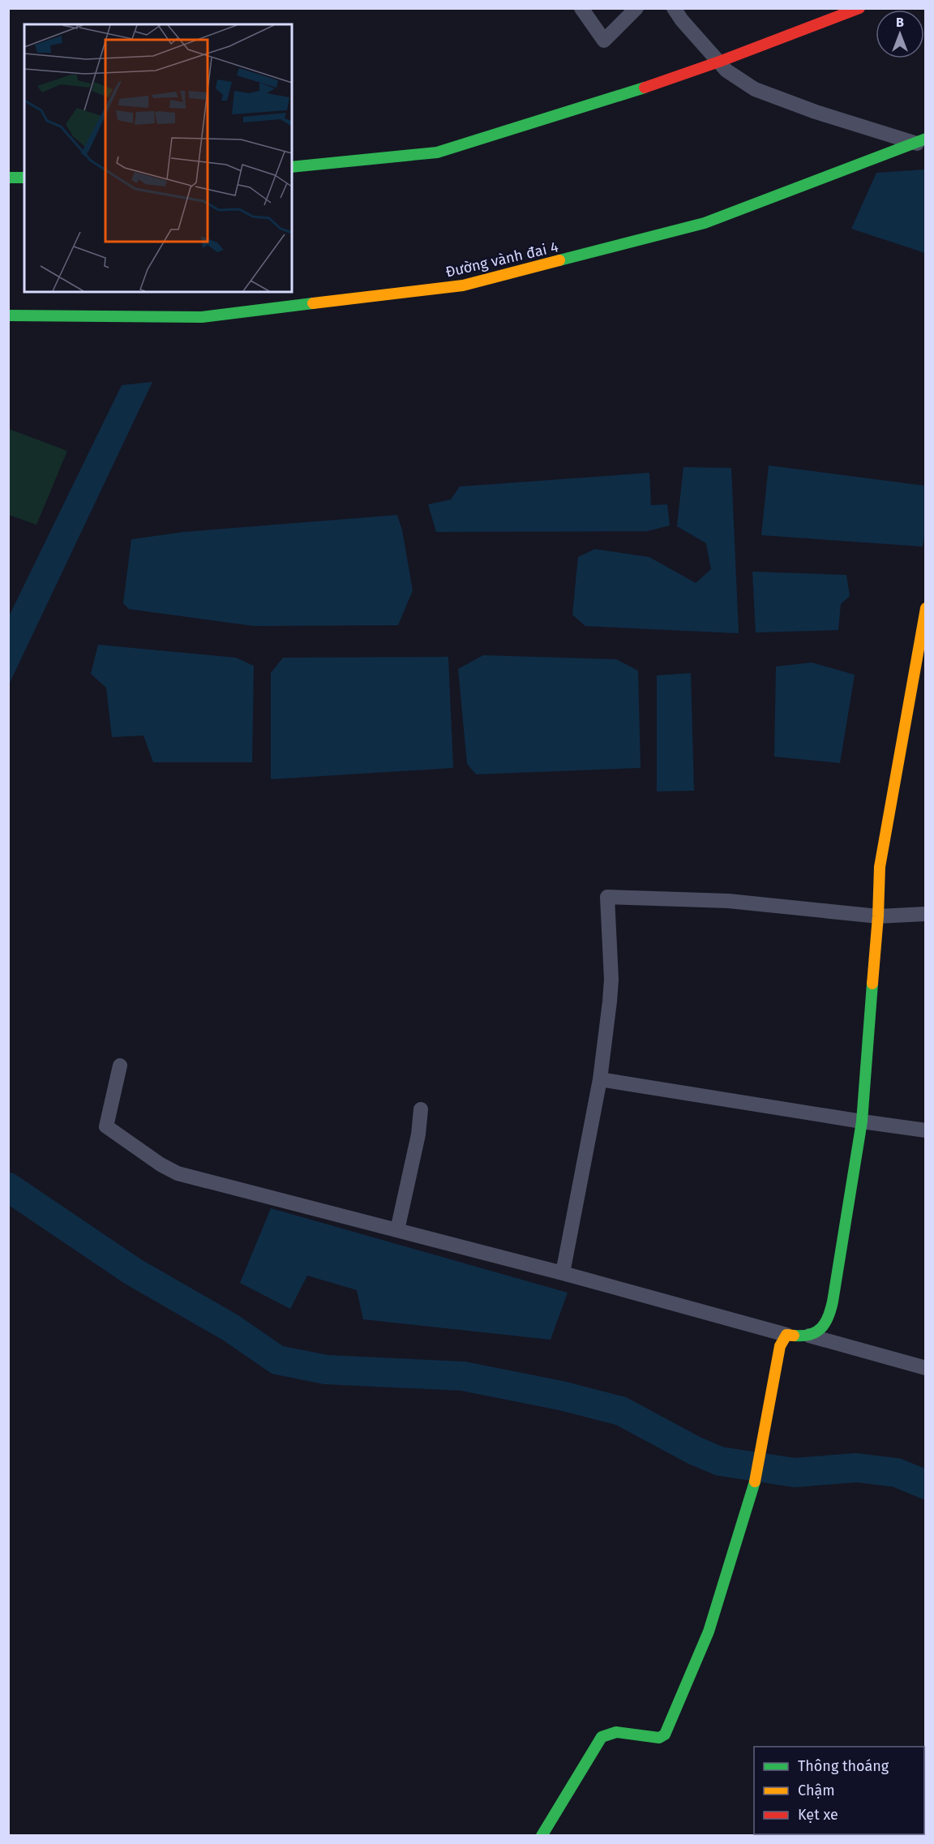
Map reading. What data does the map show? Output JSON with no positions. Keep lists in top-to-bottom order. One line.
{"streets":{"main road":["Đường vành đai 4"]},"legend":["Thông thoáng","Chậm","Kẹt xe"],"north":"top"}
